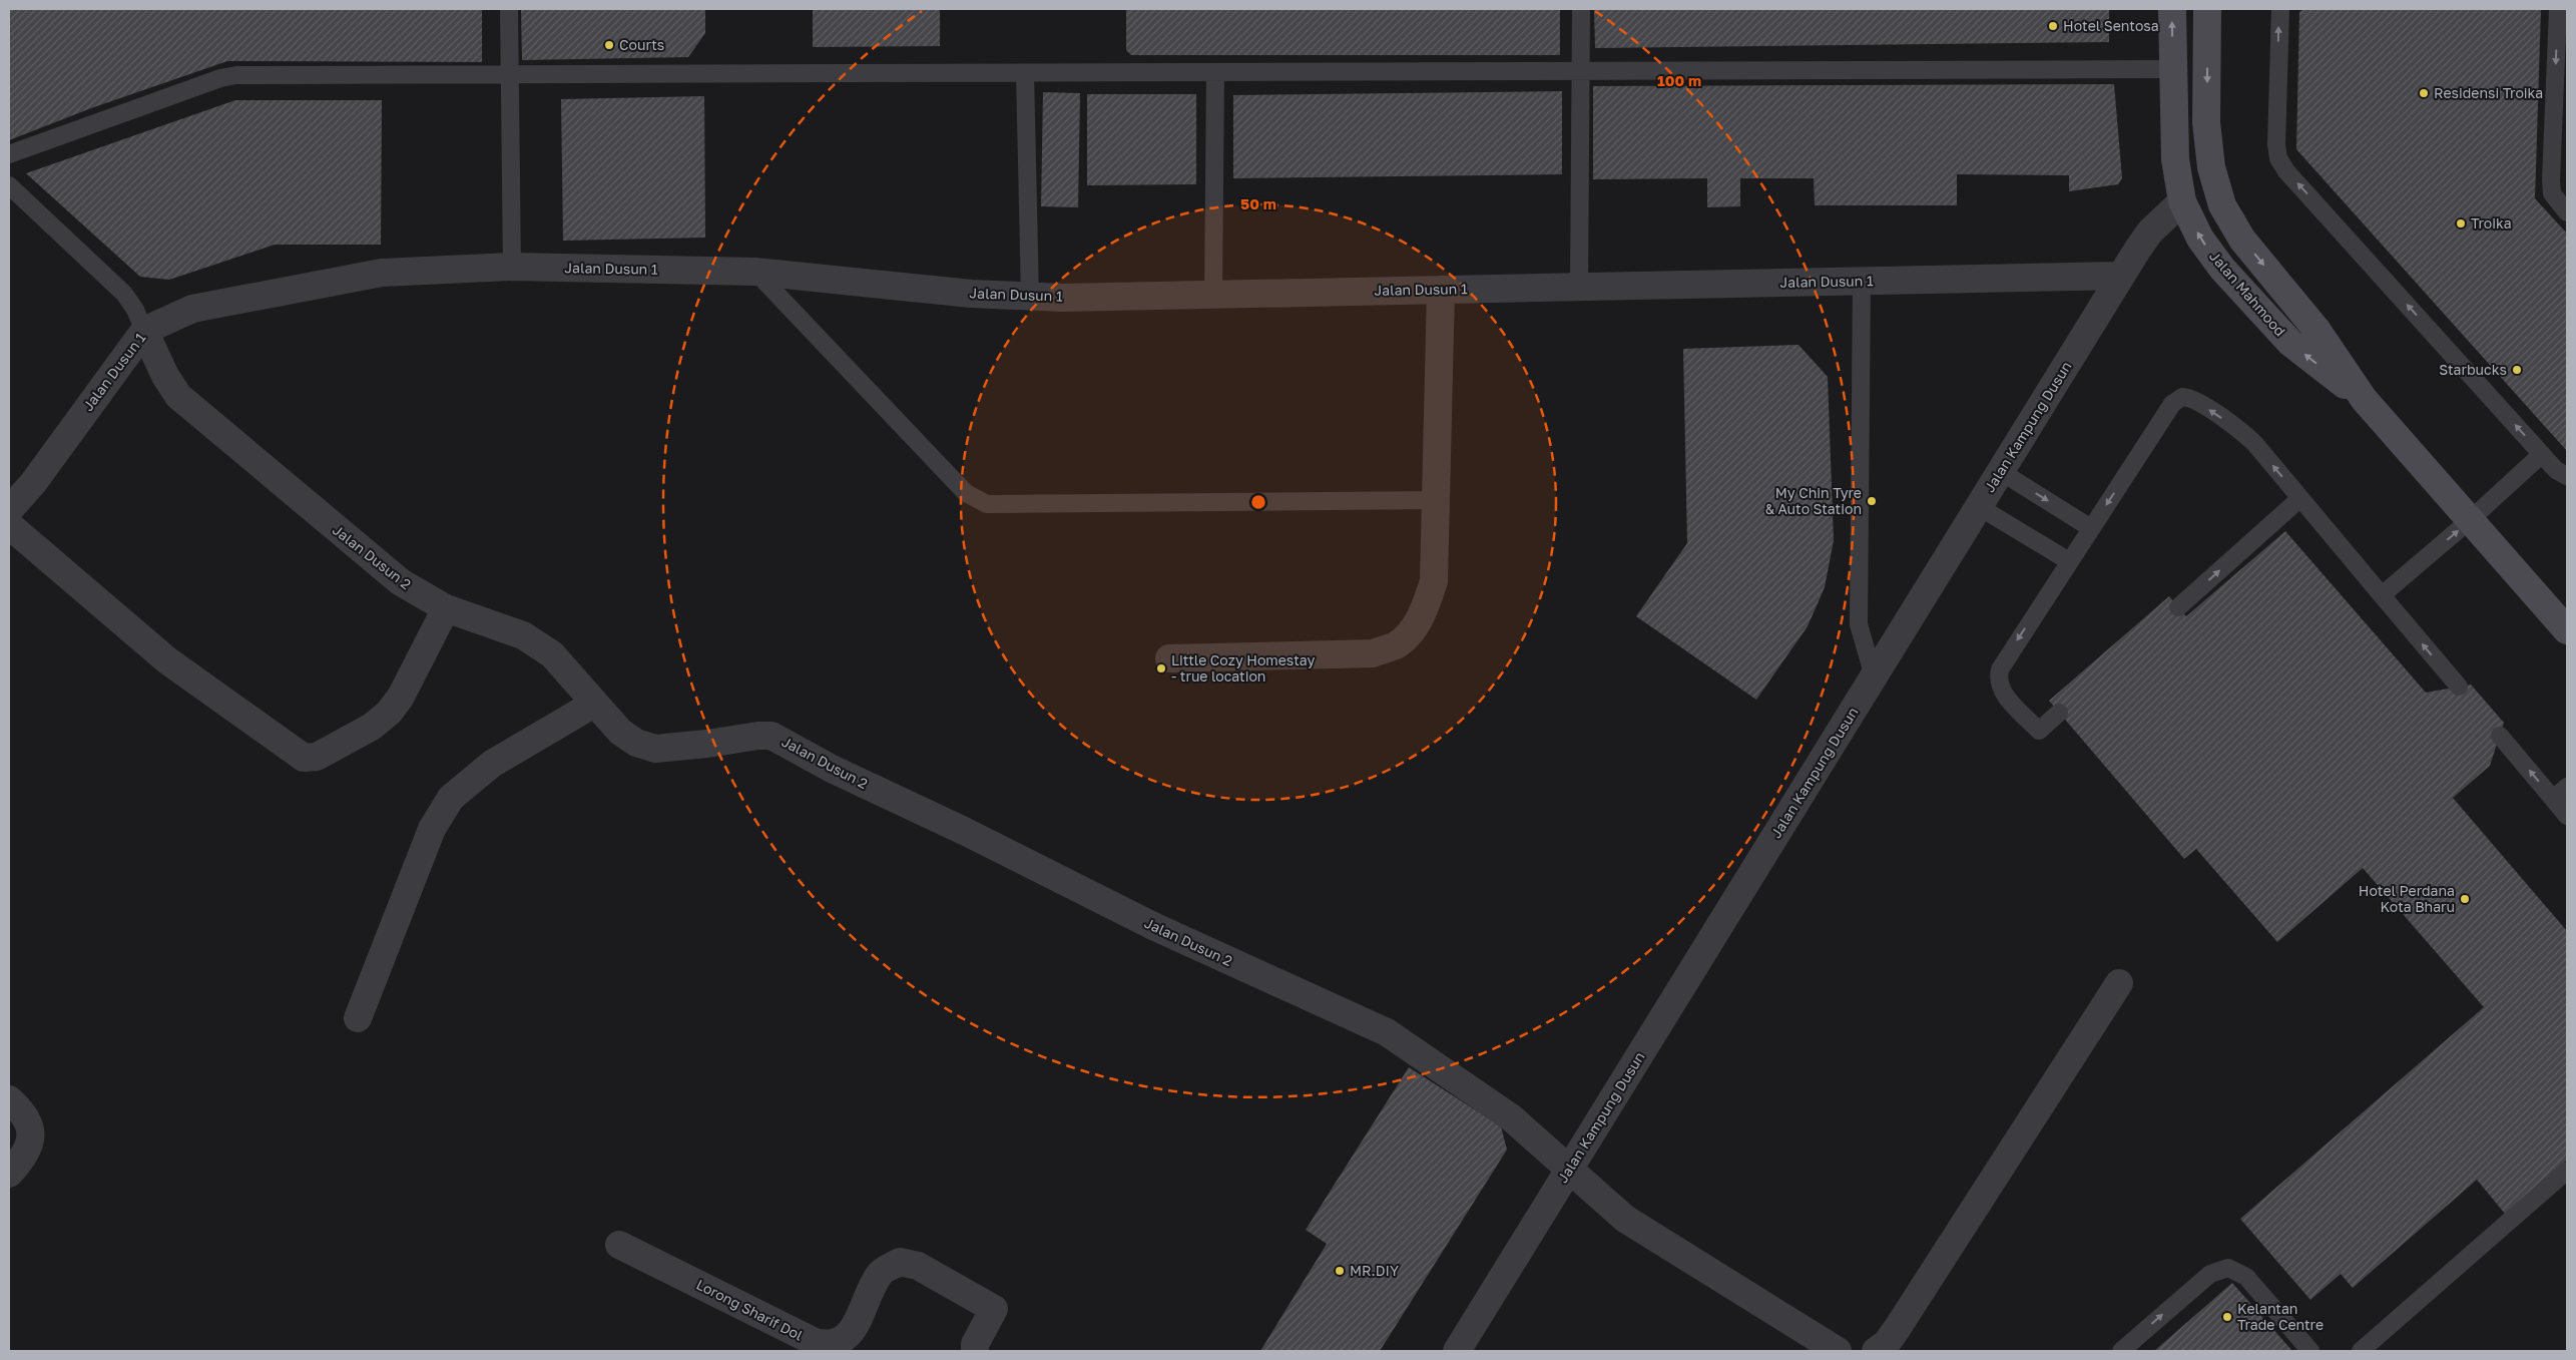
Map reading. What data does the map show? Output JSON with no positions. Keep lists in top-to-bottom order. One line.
{"streets":{"main road":["Jalan Mahmood"],"street":["Jalan Dusun 1","Jalan Kampung Dusun","Jalan Dusun 2","Lorong Sharif Dol"]},"crossings":[["Jalan Dusun 1","Jalan Kampung Dusun"],["Jalan Dusun 1","Jalan Dusun 2"],["Jalan Mahmood","Jalan Kampung Dusun"],["Jalan Kampung Dusun","Jalan Dusun 2"]],"places":["Hotel Sentosa","Courts","Residensi Troika","Troika","Starbucks","My Chin Tyre & Auto Station","Little Cozy Homestay - true location","Hotel Perdana Kota Bharu","MR.DIY","Kelantan Trade Centre"],"rings":["100 m","50 m"]}
